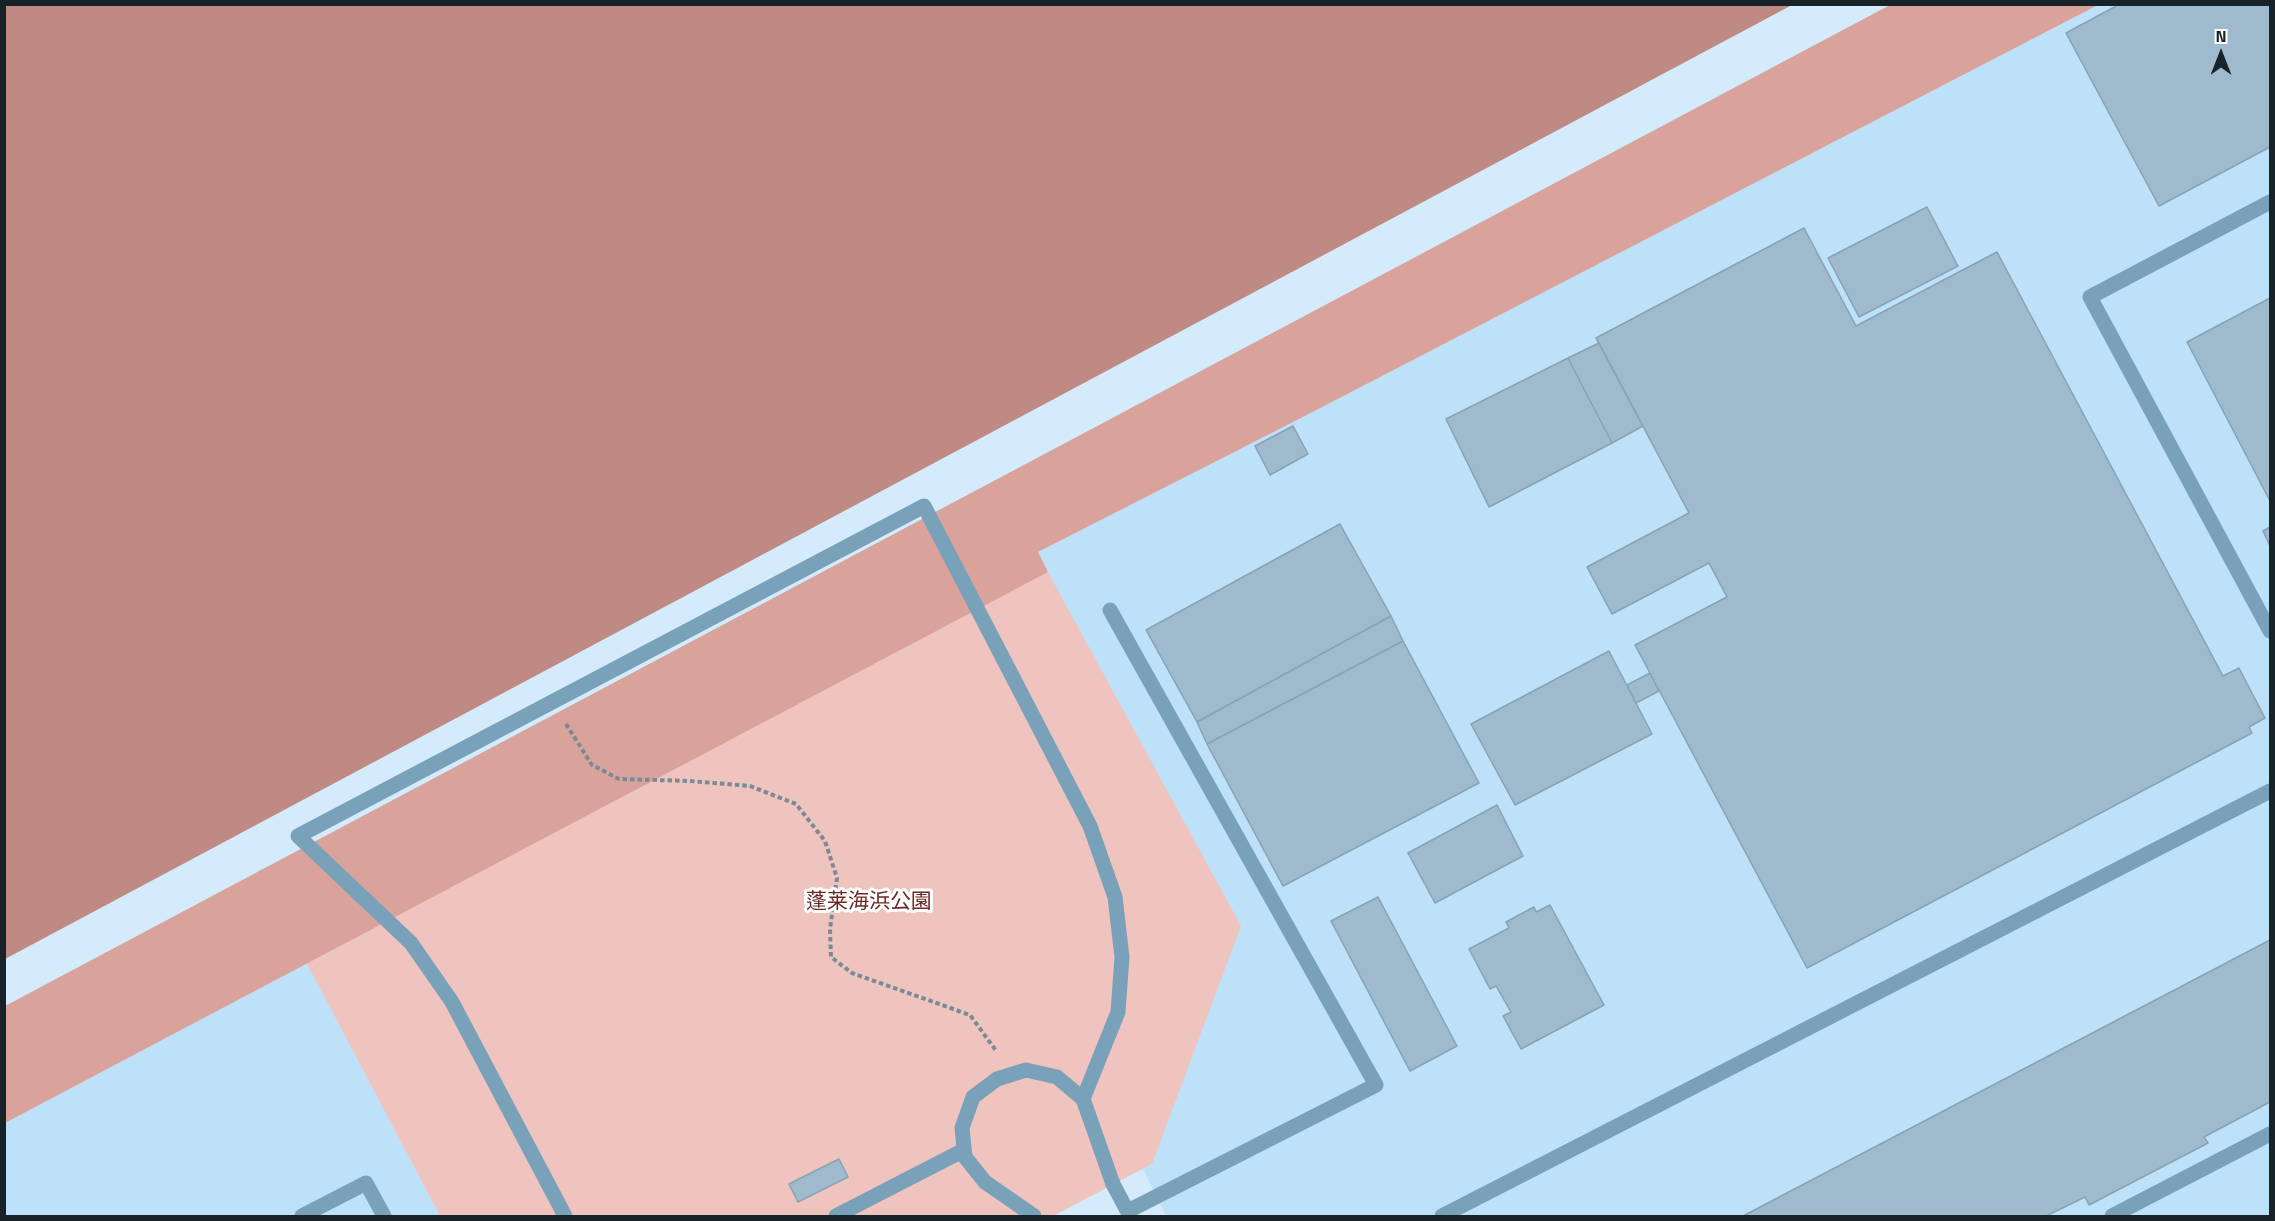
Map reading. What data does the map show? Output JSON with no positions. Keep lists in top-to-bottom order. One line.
{"parks":["蓬莱海浜公園"],"north":"top"}
